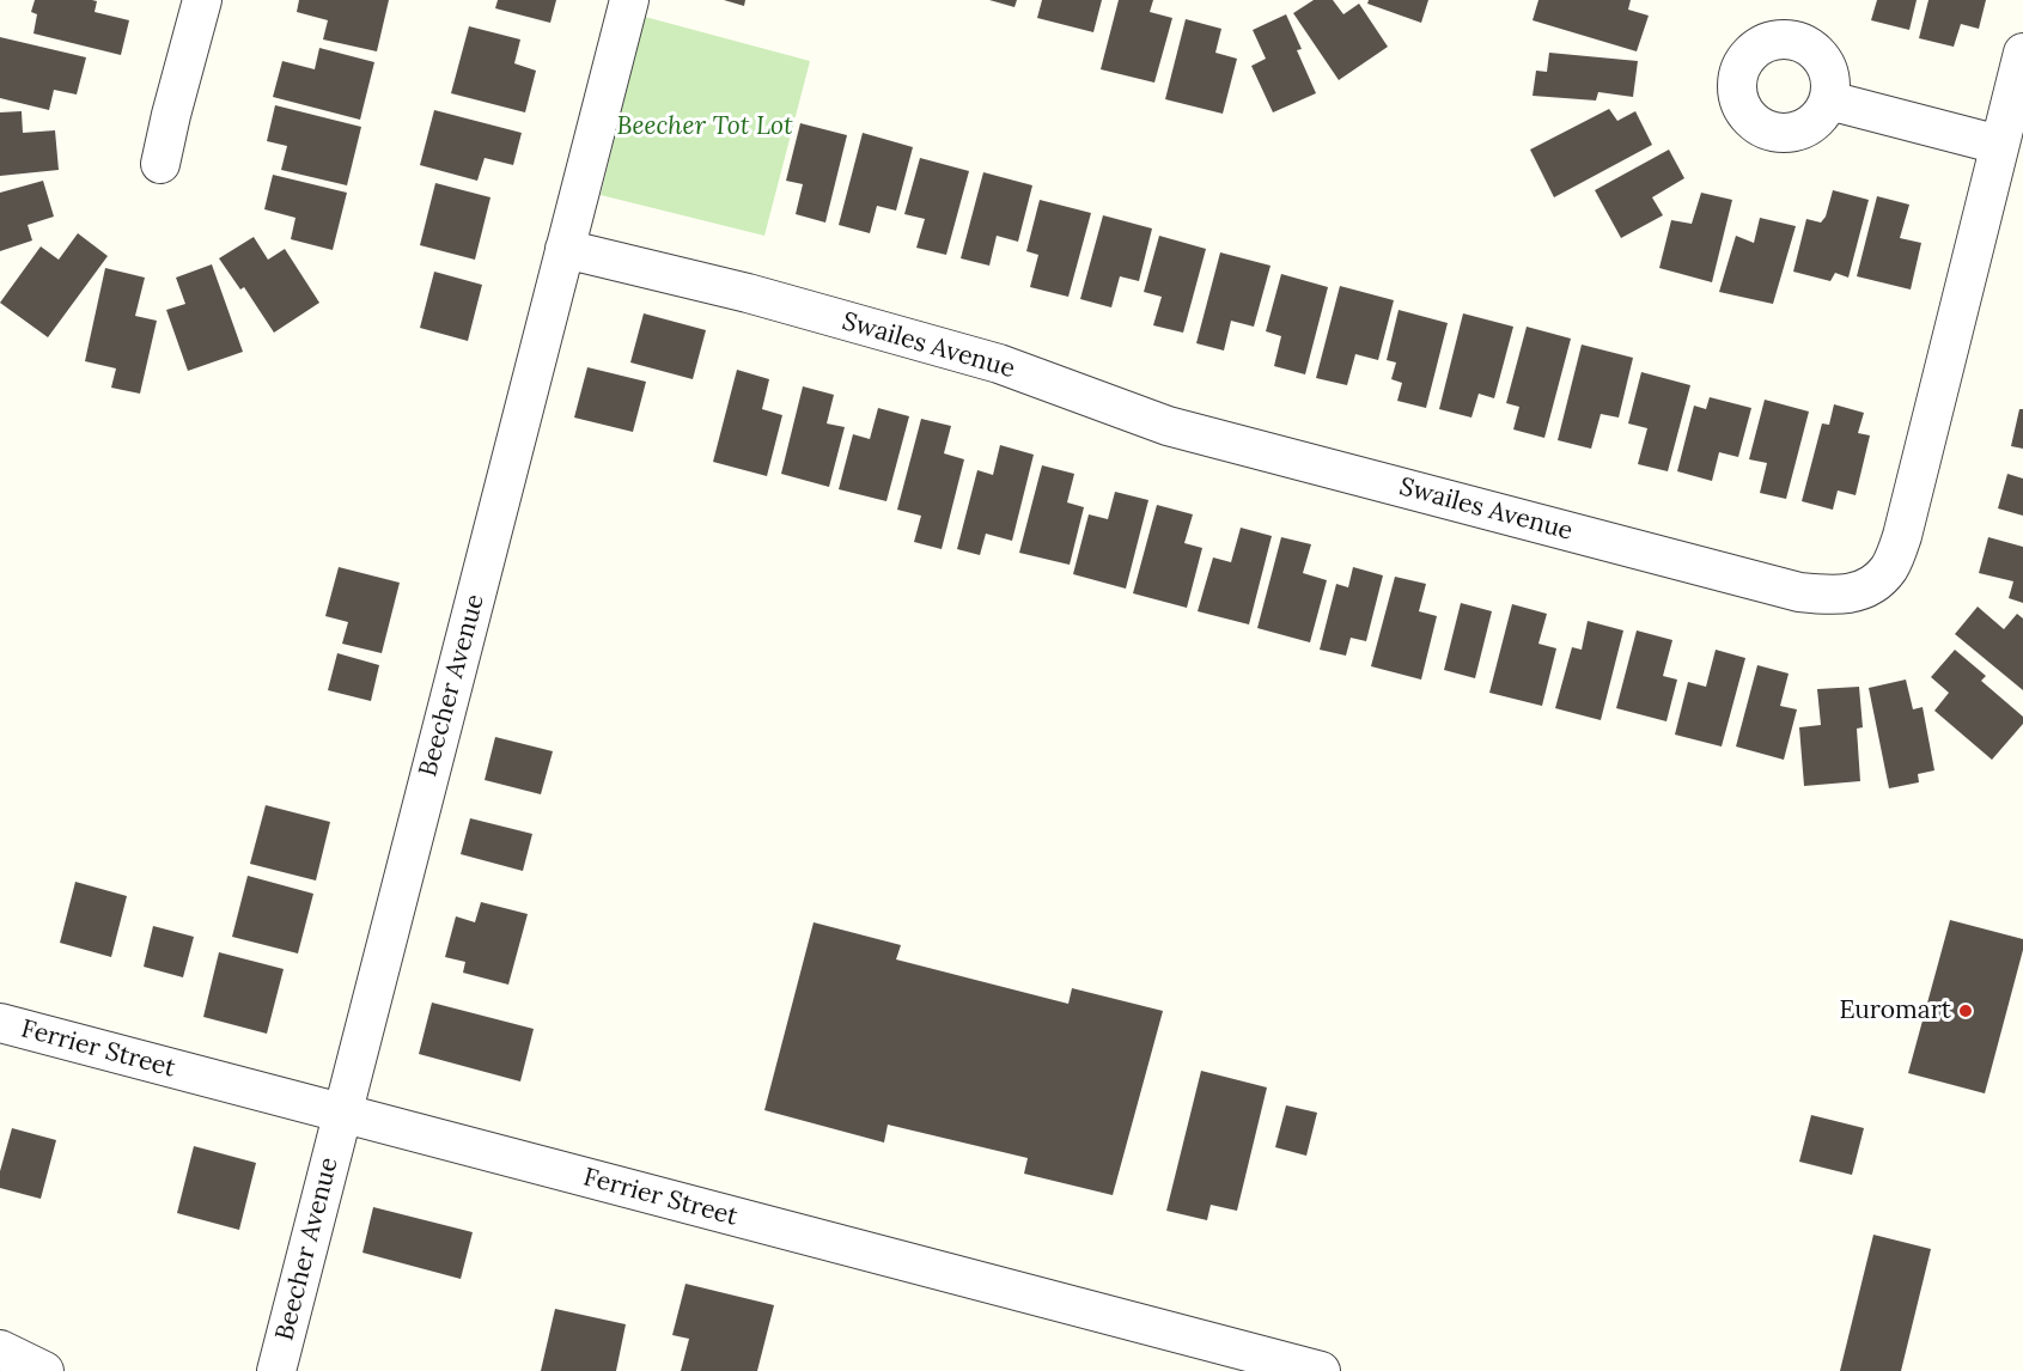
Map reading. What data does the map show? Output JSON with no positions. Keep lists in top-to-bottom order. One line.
{"streets":{"street":["Swailes Avenue","Beecher Avenue","Ferrier Street"]},"crossings":[["Swailes Avenue","Beecher Avenue"],["Beecher Avenue","Ferrier Street"]],"parks":["Beecher Tot Lot"],"places":["Euromart"]}
